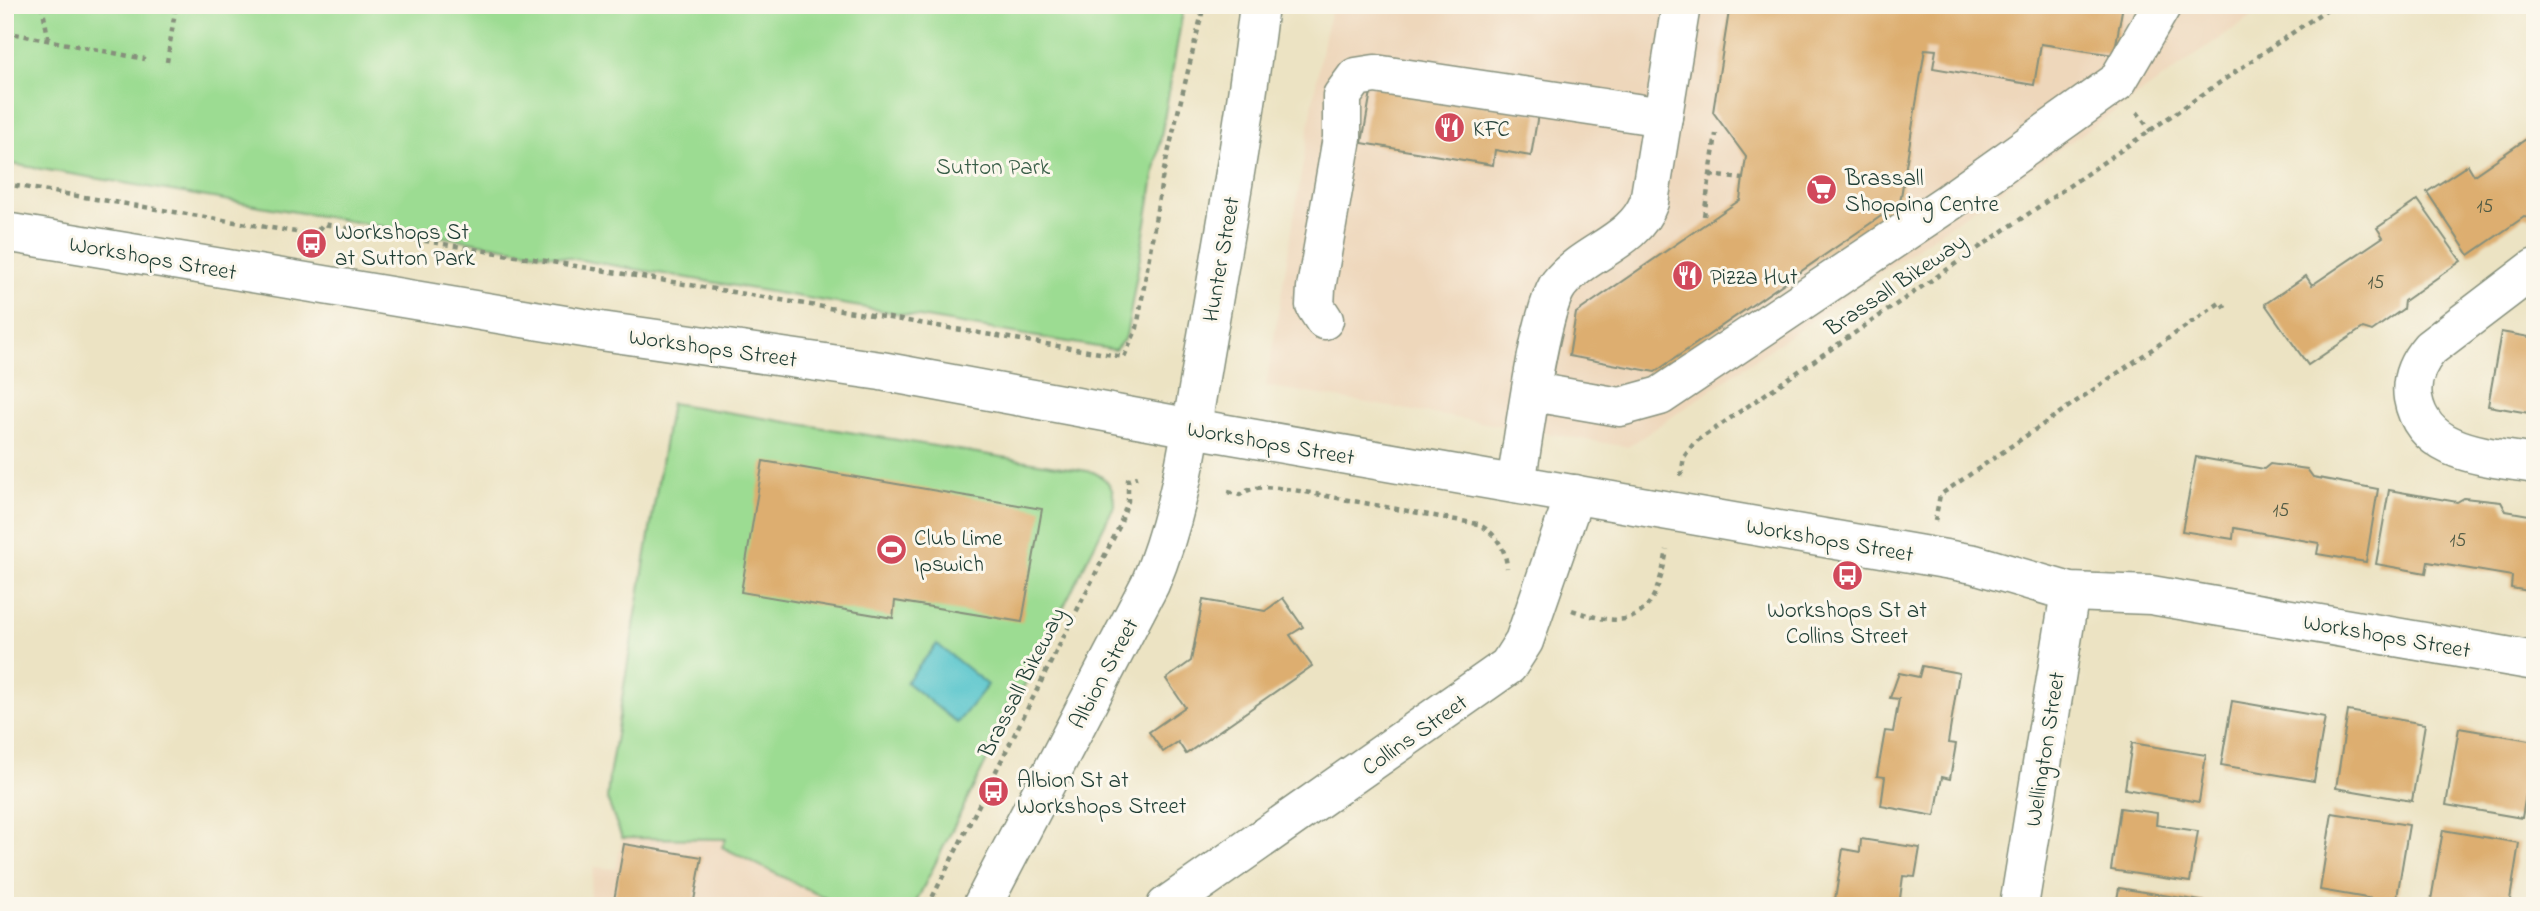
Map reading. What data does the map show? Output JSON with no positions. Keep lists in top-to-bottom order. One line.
{"streets":{"street":["Workshops Street","Hunter Street","Albion Street","Collins Street","Wellington Street"],"path":["Brassall Bikeway"]},"crossings":[["Workshops Street","Hunter Street"],["Workshops Street","Albion Street"],["Workshops Street","Collins Street"],["Workshops Street","Wellington Street"],["Hunter Street","Albion Street"]],"parks":["Sutton Park"],"places":{"restaurant":["KFC","Pizza Hut"],"supermarket":["Brassall Shopping Centre"],"bus stop":["Workshops St at Sutton Park","Workshops St at Collins Street","Albion St at Workshops Street"],"sports":["Club Lime Ipswich"]},"house_numbers":["15","15","15","15"]}
